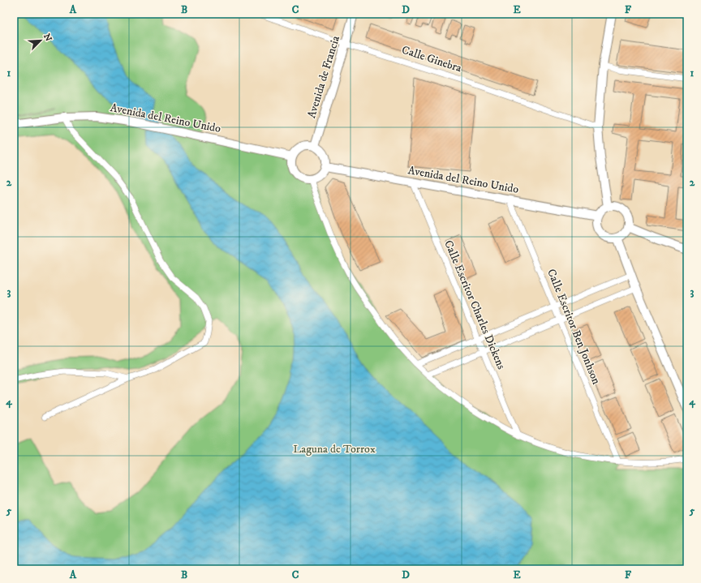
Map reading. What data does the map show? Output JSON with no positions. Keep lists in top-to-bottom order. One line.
{"streets":{"street":["Calle Ginebra","Avenida de Francia","Avenida del Reino Unido","Calle Escritor Charles Dickens","Calle Escritor Ben Jonhson"]},"crossings":[["Calle Ginebra","Avenida de Francia"],["Avenida de Francia","Avenida del Reino Unido"],["Avenida del Reino Unido","Calle Escritor Charles Dickens"],["Avenida del Reino Unido","Calle Escritor Ben Jonhson"]],"parks":["Laguna de Torrox"],"north":"top right","grid":{"columns":["A","B","C","D","E","F"],"rows":["1","2","3","4","5"]}}
